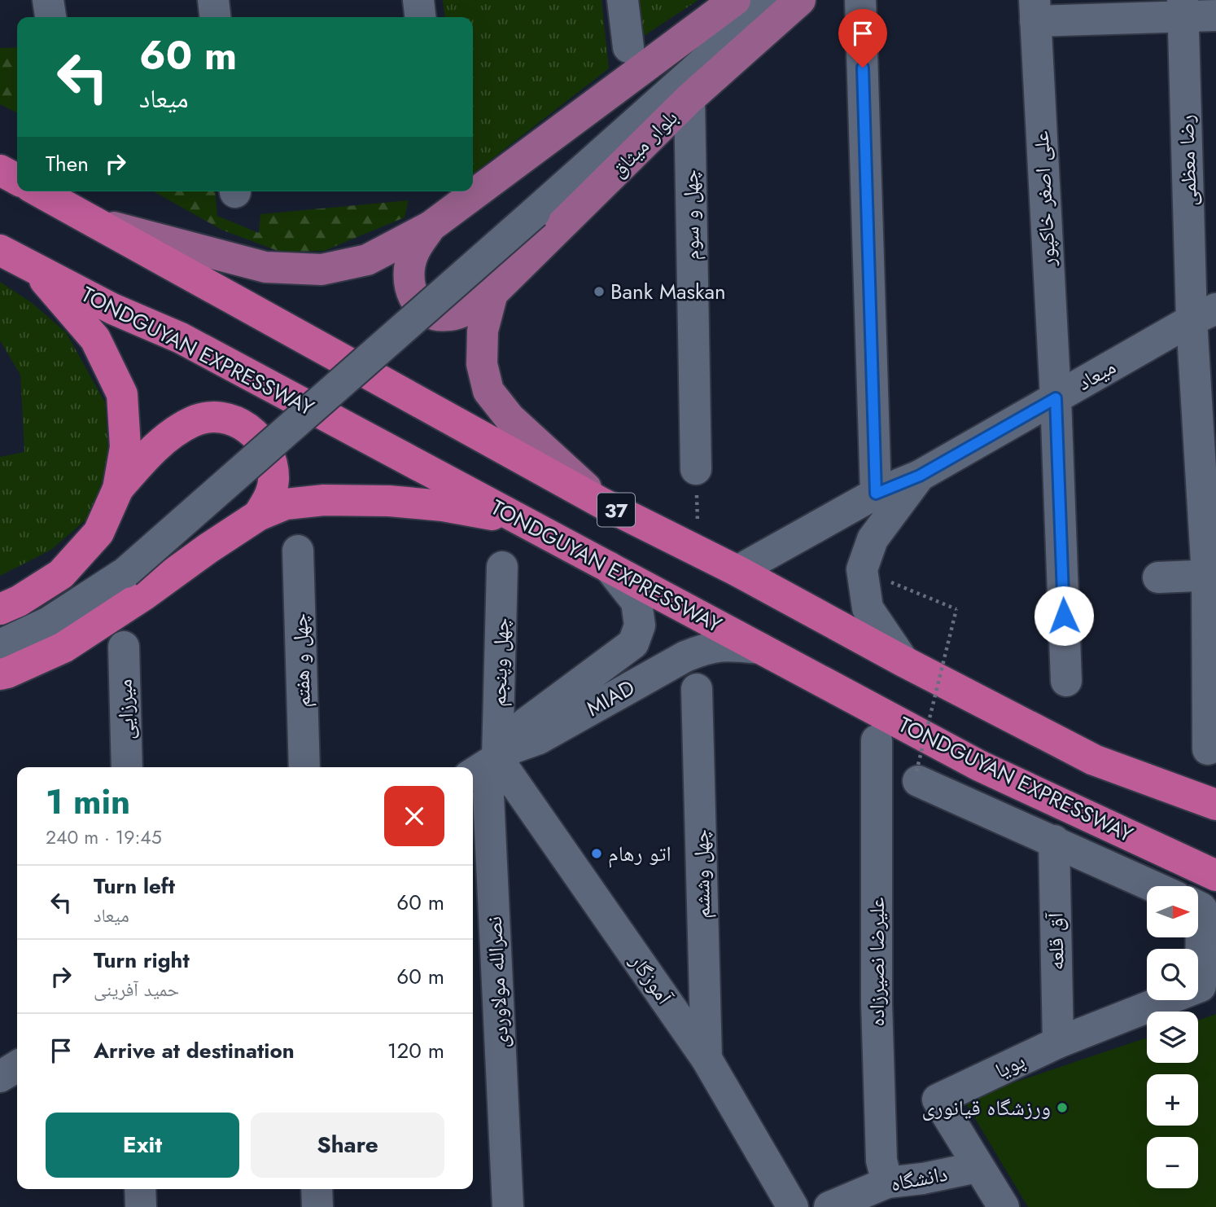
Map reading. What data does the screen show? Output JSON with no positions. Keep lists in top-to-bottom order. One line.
{"streets":{"highway":["TONDGUYAN EXPRESSWAY","37"],"main road":["بلوار میثاق"],"street":["رضا معظمی","علی اصغر خاکپور","چهل و سوم","میعاد","چهل و هفتم","چهل وپنجم","MIAD","میرزایی","چهل وششم","آق قلعه","علیرضا نصیرزاده","آموزگار","نصرالله مولاوردی","پویا","دانشگاه"]},"crossings":[["بلوار میثاق","چهل و سوم"],["رضا معظمی","میعاد"],["علی اصغر خاکپور","میعاد"],["TONDGUYAN EXPRESSWAY","MIAD"],["میعاد","37"],["چهل وپنجم","MIAD"],["چهل وپنجم","آموزگار"],["چهل وپنجم","نصرالله مولاوردی"],["MIAD","آموزگار"],["MIAD","نصرالله مولاوردی"],["چهل وششم","آموزگار"],["آق قلعه","پویا"],["علیرضا نصیرزاده","دانشگاه"],["آموزگار","نصرالله مولاوردی"],["پویا","دانشگاه"]],"places":["Bank Maskan","اتو رهام","ورزشگاه قیانوری"],"north":"right","page":{"turn":["60 m","میعاد"],"then":"Then","heading":["1 min","240 m · 19:45"],"list":[{"name":"Turn left","note":"میعاد","value":"60 m"},{"name":"Turn right","note":"حمید آفرینی","value":"60 m"},{"name":"Arrive at destination","value":"120 m"}],"map_buttons":["+","−"],"buttons":["Exit","Share"]}}
